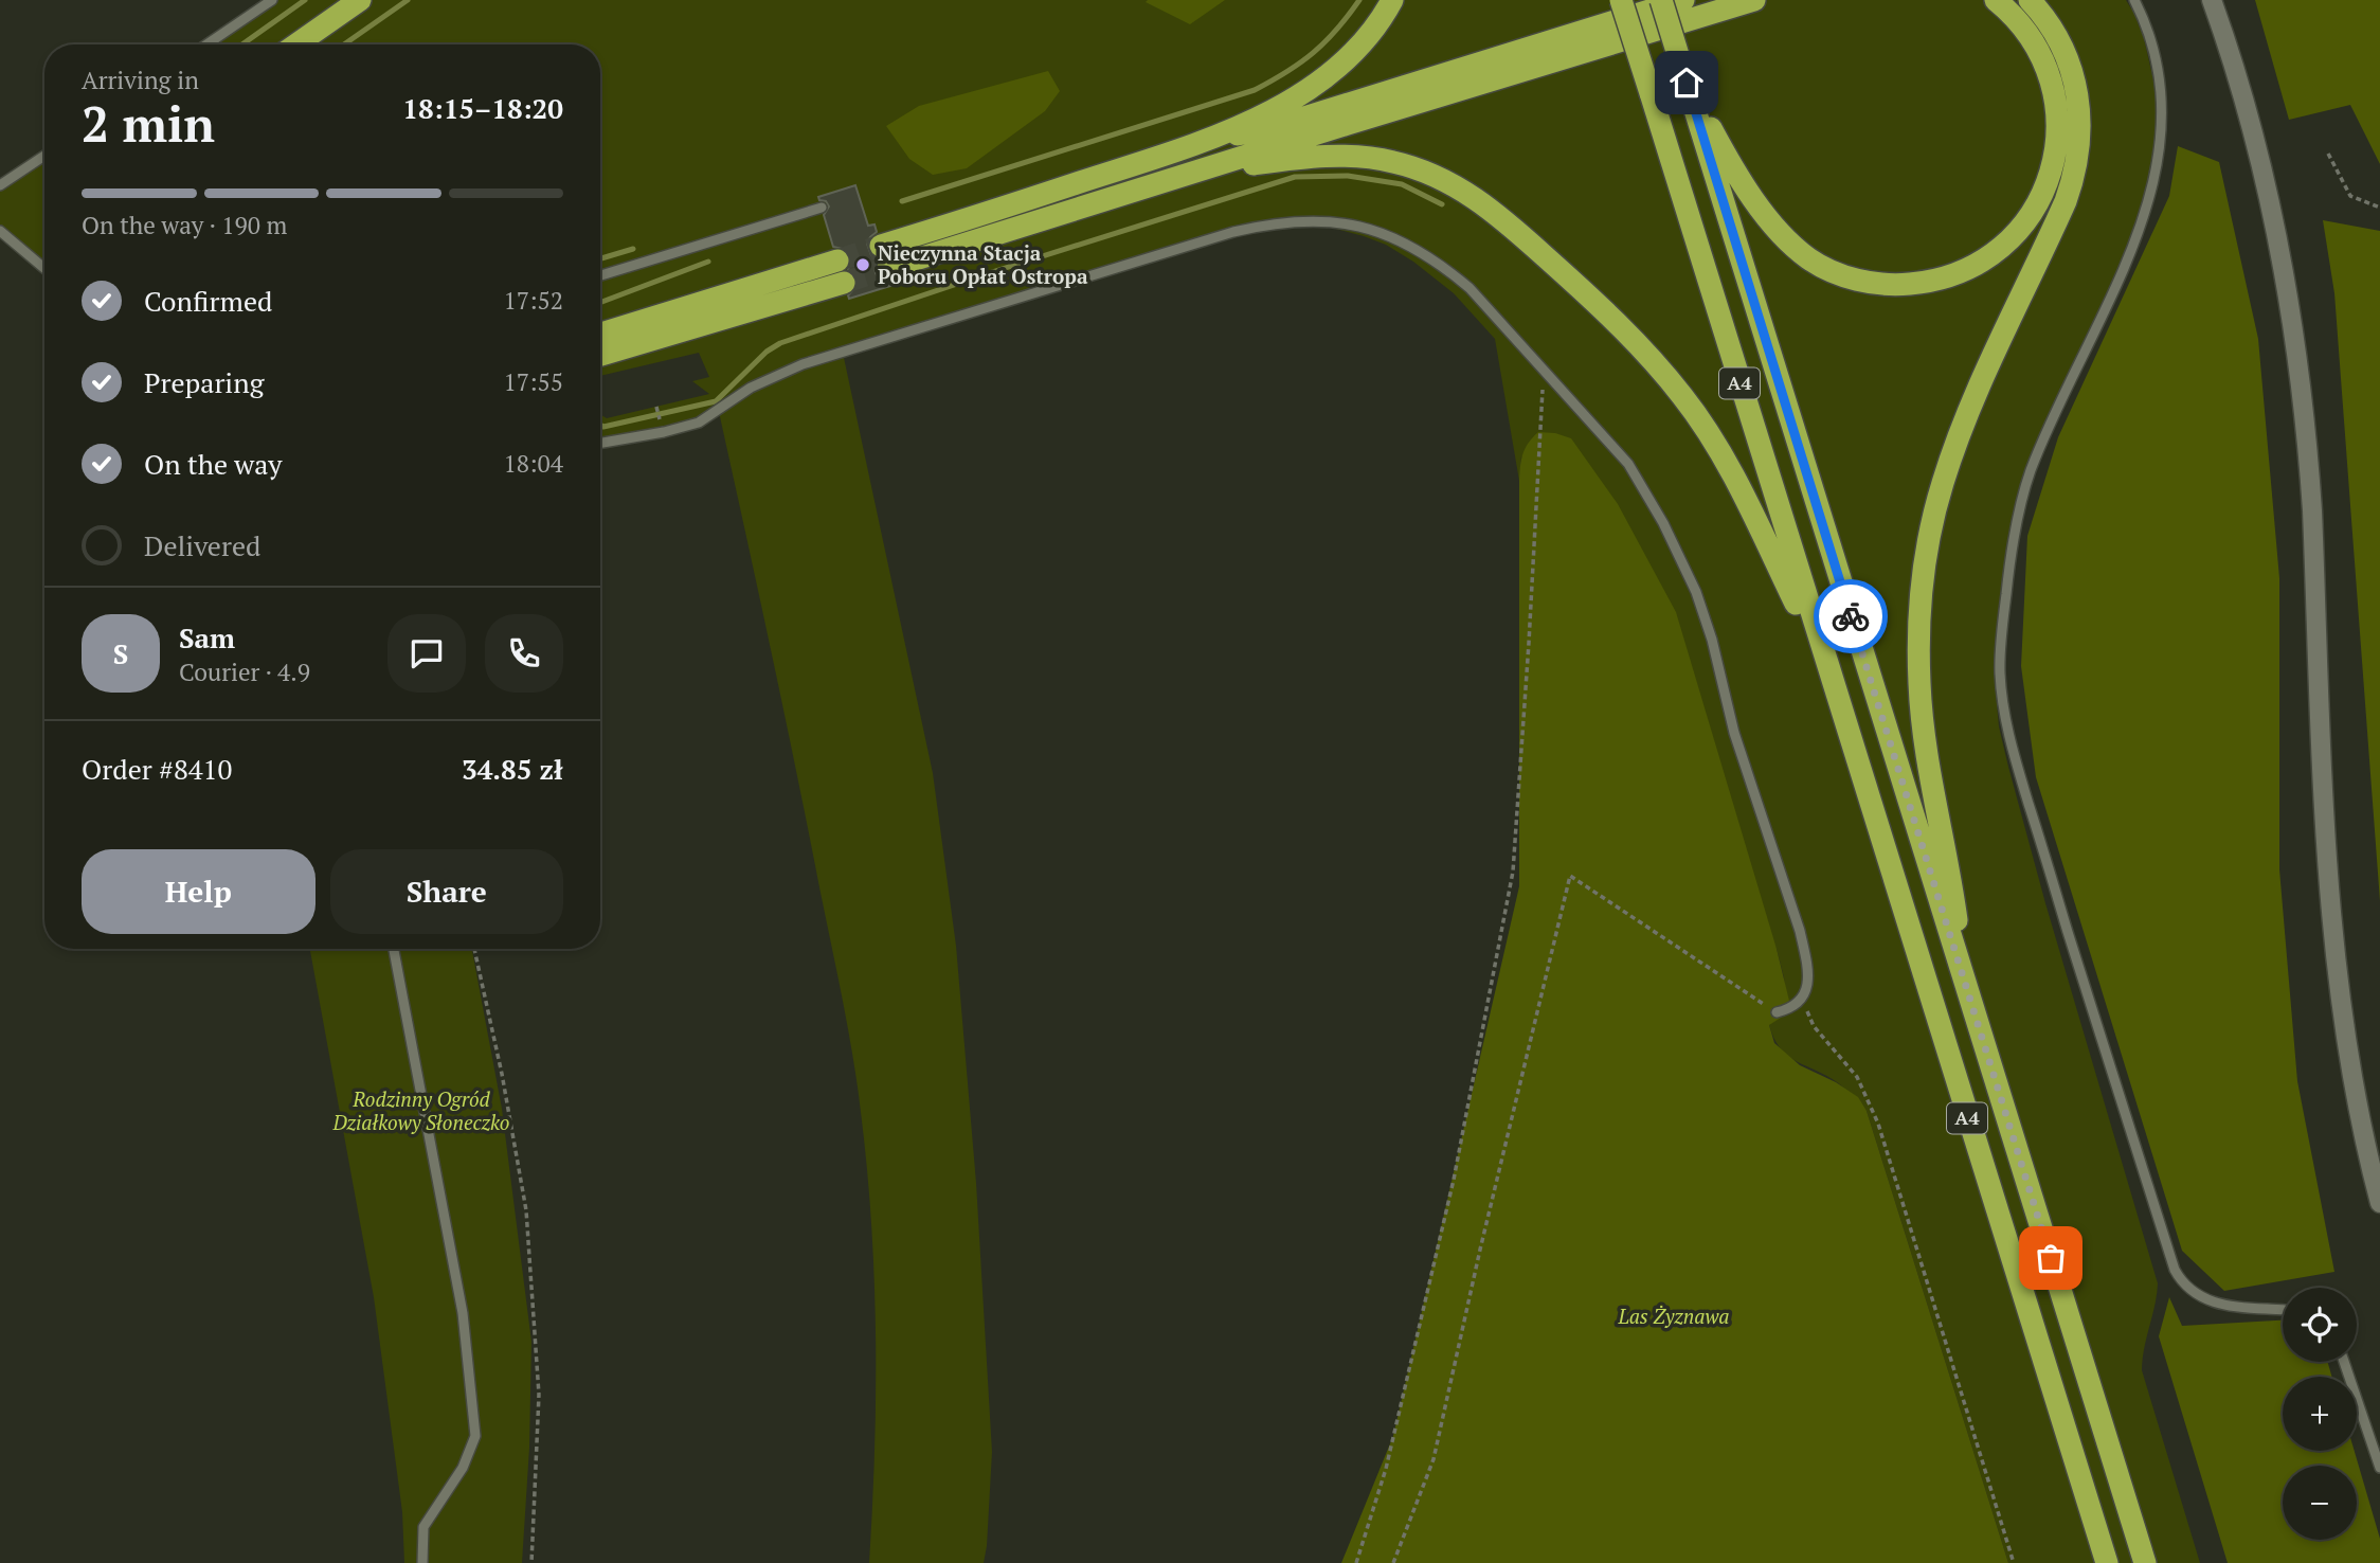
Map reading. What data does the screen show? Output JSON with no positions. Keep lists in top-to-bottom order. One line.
{"streets":{"highway":["A4"]},"parks":["Rodzinny Ogród Działkowy Słoneczko","Las Żyznawa"],"places":["Nieczynna Stacja Poboru Opłat Ostropa"],"page":{"heading":["2 min","Arriving in","18:15–18:20"],"panel":["Sam","Courier · 4.9","Order #8410","34.85 zł"],"bar":"On the way · 190 m","list":[["Confirmed","17:52"],["Preparing","17:55"],["On the way","18:04"],"Delivered"],"round":"S","buttons":["Help","Share"],"map_buttons":["+","−"]}}
